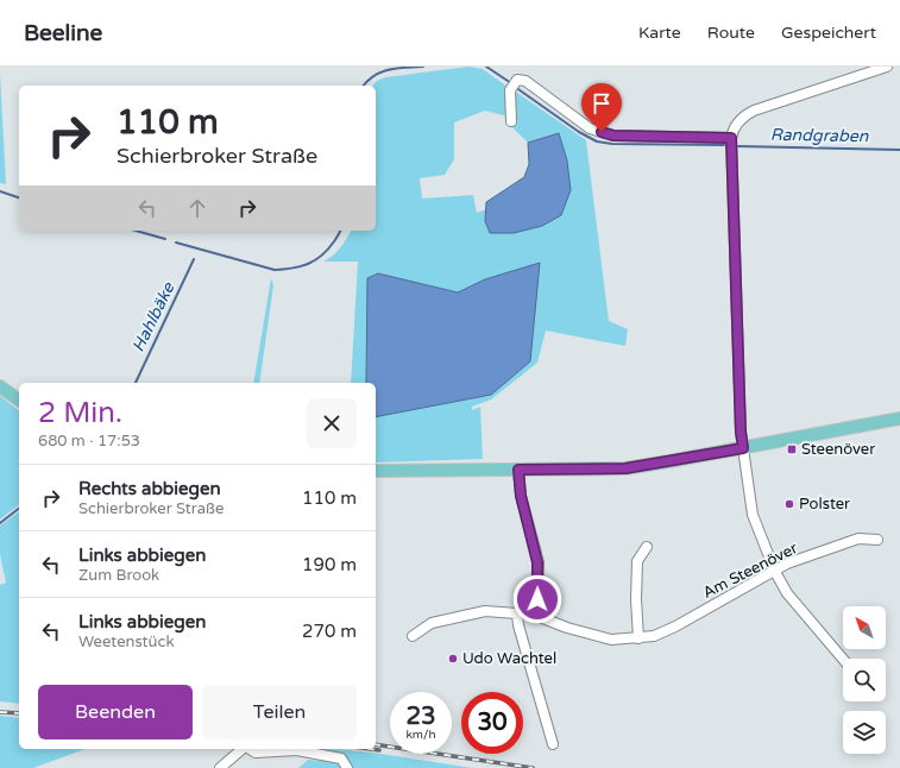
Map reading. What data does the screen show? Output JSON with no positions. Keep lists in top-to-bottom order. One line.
{"streets":{"street":["Am Steenöver"]},"water":["Randgraben","Hahlbäke"],"places":{"transit":["Steenöver"],"other":["Polster","Udo Wachtel"]},"north":"top left","page":{"header":"Beeline","nav":["Karte","Route","Gespeichert"],"turn":["110 m","Schierbroker Straße"],"heading":["2 Min.","680 m · 17:53"],"list":[{"name":"Rechts abbiegen","note":"Schierbroker Straße","value":"110 m"},{"name":"Links abbiegen","note":"Zum Brook","value":"190 m"},{"name":"Links abbiegen","note":"Weetenstück","value":"270 m"}],"buttons":["Beenden","Teilen"],"speed":"23 km/h","limit":"30"}}
